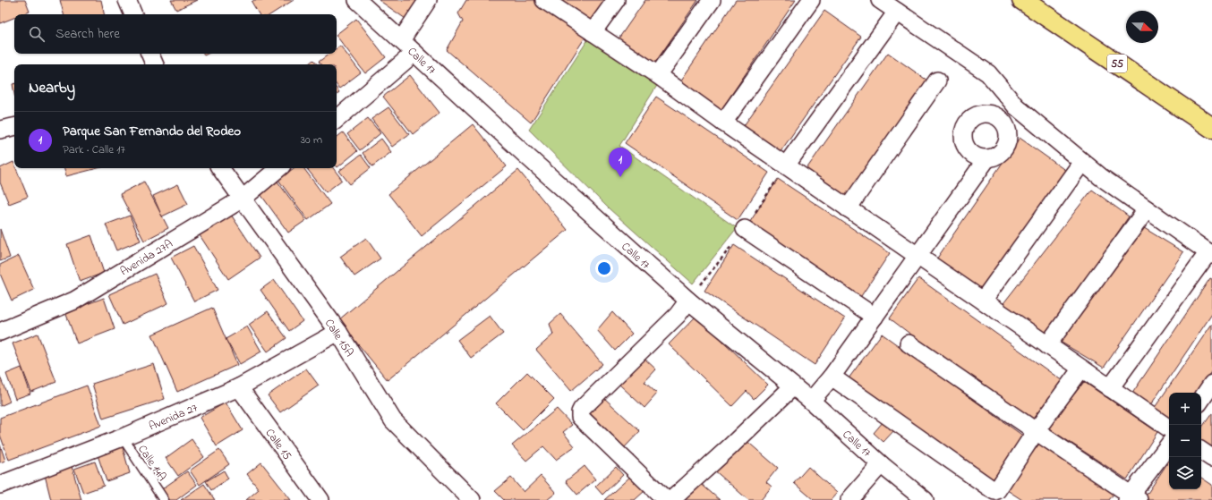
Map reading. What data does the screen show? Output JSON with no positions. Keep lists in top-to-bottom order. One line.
{"streets":{"highway":["55"],"street":["Calle 17","Avenida 27A","Calle 15A","Avenida 27","Calle 15"],"lane":["Calle 14A"]},"crossings":[["Avenida 27A","Calle 15A"],["Calle 15A","Avenida 27"],["Avenida 27","Calle 15"],["Avenida 27","Calle 14A"]],"north":"right","page":{"search":"Search here","heading":"Nearby","list":[{"mark":"1","name":"Parque San Fernando del Rodeo","note":"Park · Calle 17","value":"30 m"}],"pins":"1","map_buttons":["+","−"]}}
